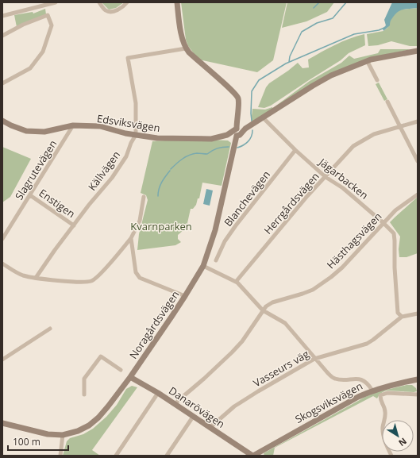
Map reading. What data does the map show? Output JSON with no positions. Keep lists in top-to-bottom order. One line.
{"streets":{"street":["Edsviksvägen","Slagrutevägen","Källvägen","Jägarbacken","Blanchevägen","Enstigen","Herrgårdsvägen","Hästhagsvägen","Noragårdsvägen","Vasseurs väg","Skogsviksvägen","Danarövägen"]},"crossings":[["Edsviksvägen","Slagrutevägen"],["Edsviksvägen","Källvägen"],["Edsviksvägen","Jägarbacken"],["Edsviksvägen","Noragårdsvägen"],["Slagrutevägen","Enstigen"],["Källvägen","Enstigen"],["Källvägen","Noragårdsvägen"],["Jägarbacken","Blanchevägen"],["Jägarbacken","Herrgårdsvägen"],["Jägarbacken","Hästhagsvägen"],["Jägarbacken","Vasseurs väg"],["Hästhagsvägen","Danarövägen"],["Noragårdsvägen","Danarövägen"],["Vasseurs väg","Danarövägen"],["Skogsviksvägen","Danarövägen"]],"parks":["Kvarnparken"],"scale_bar":"100 m","north":"bottom right"}
